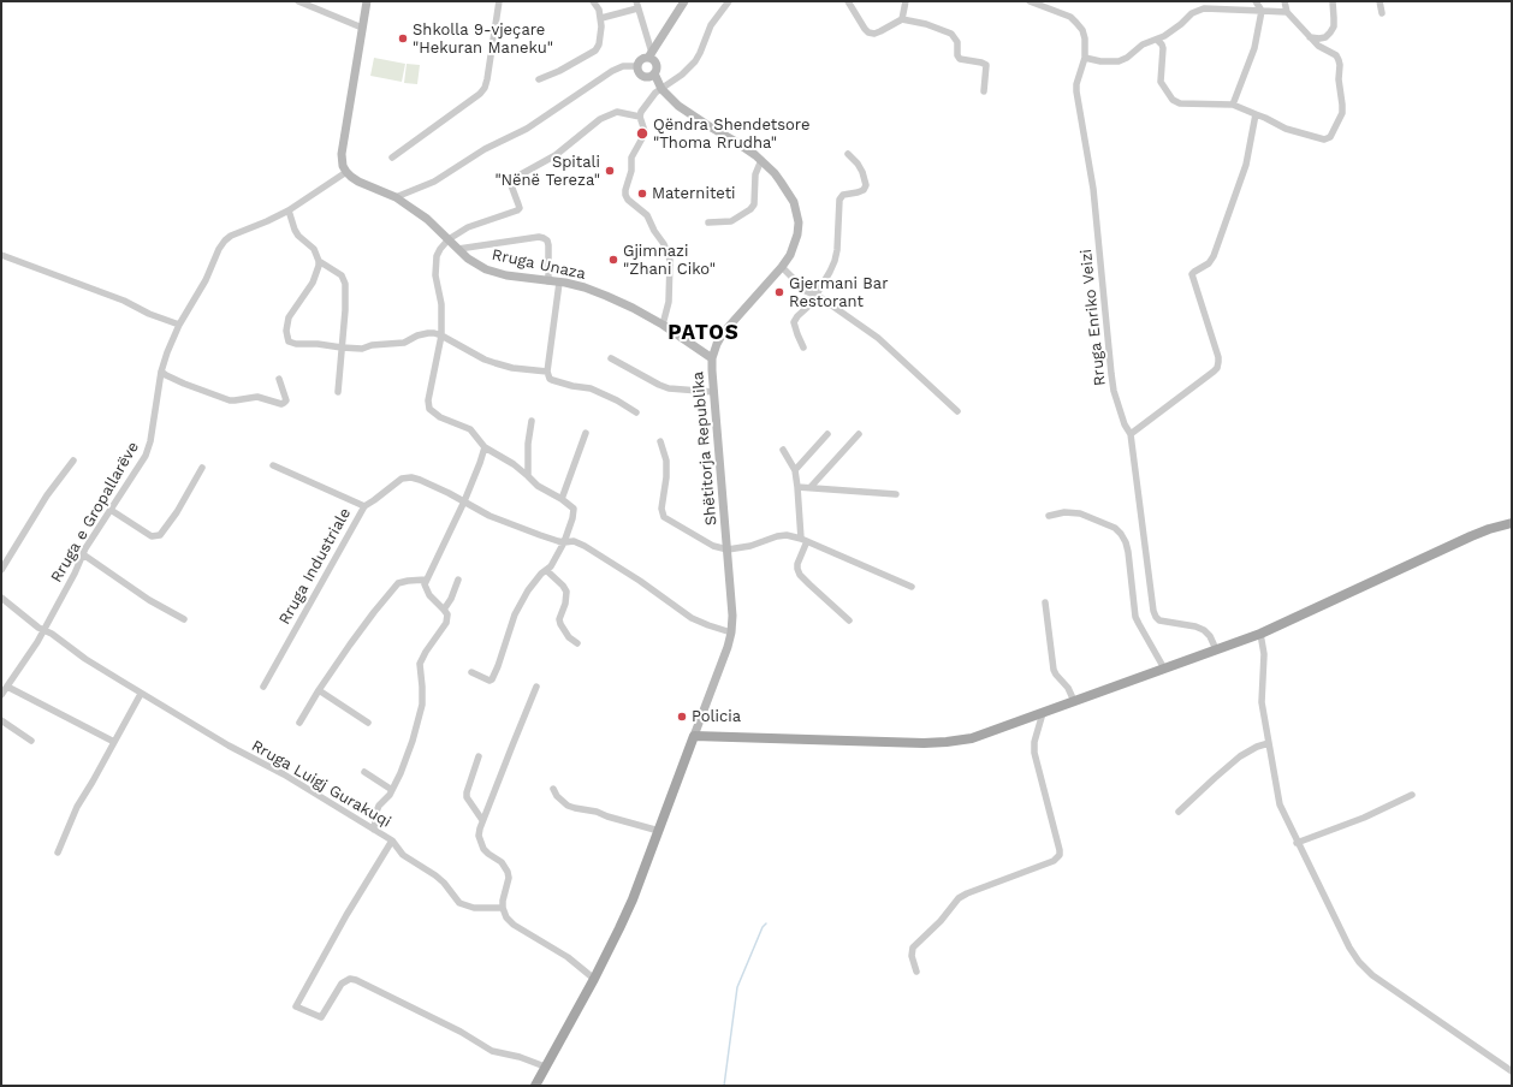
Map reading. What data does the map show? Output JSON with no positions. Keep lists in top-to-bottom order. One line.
{"streets":{"main road":["Rruga Unaza","Shëtitorja Republika"],"street":["Rruga Enriko Veizi","Rruga e Gropallarëve","Rruga Industriale","Rruga Luigj Gurakuqi"]},"crossings":[["Rruga Unaza","Shëtitorja Republika"],["Rruga Unaza","Rruga e Gropallarëve"],["Shëtitorja Republika","Rruga Industriale"],["Rruga e Gropallarëve","Rruga Luigj Gurakuqi"]],"districts":["PATOS"],"places":["Shkolla 9-vjeçare \"Hekuran Maneku\"","Qëndra Shendetsore \"Thoma Rrudha\"","Spitali \"Nënë Tereza\"","Materniteti","Gjimnazi \"Zhani Ciko\"","Gjermani Bar Restorant","Policia"]}
